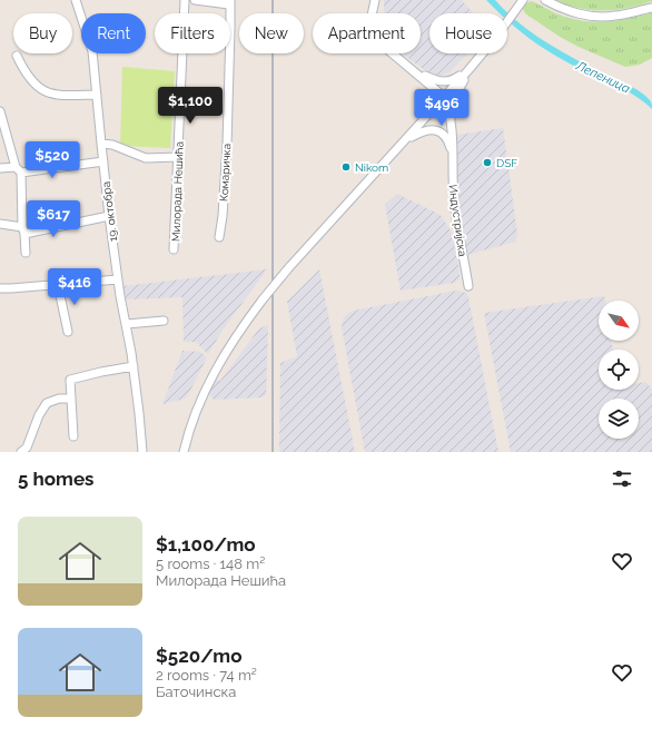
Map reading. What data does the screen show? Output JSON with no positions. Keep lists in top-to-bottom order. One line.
{"streets":{"street":["Комаричка","Милорада Нешића","19. октобра","Индустријска"]},"water":["Лепеница"],"places":["DSF","Nikom"],"north":"bottom right","page":{"chip":["Buy","Rent","Filters","New","Apartment","House"],"price":["$1,100","$496","$520","$617","$416"],"heading":"5 homes","list":[{"name":"$1,100/mo","note":"5 rooms · 148 m² · Милорада Нешића"},{"name":"$520/mo","note":"2 rooms · 74 m² · Баточинска"}]}}
